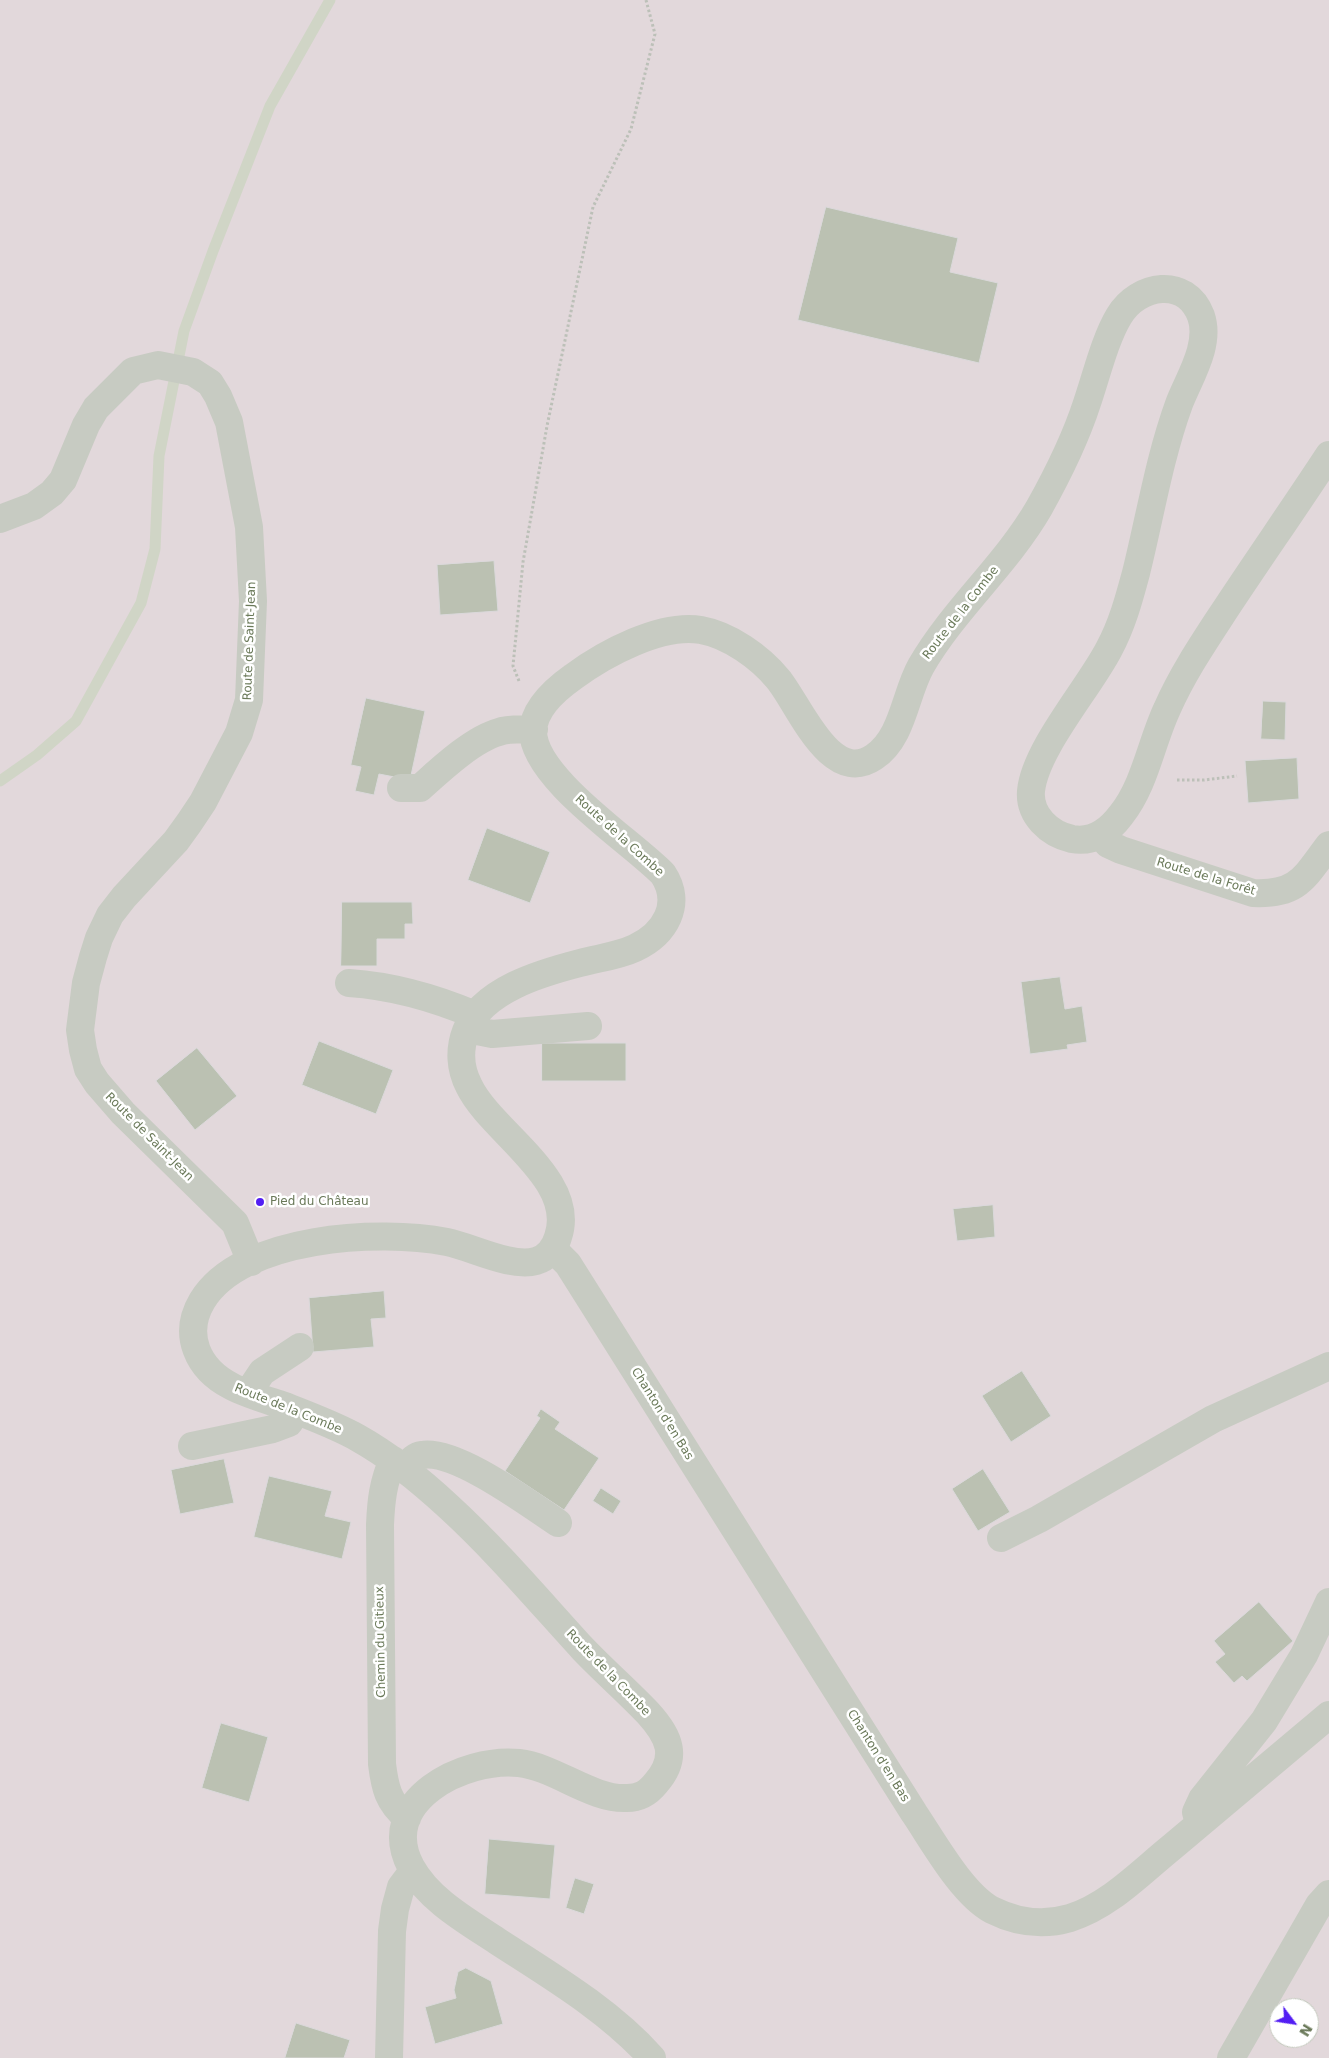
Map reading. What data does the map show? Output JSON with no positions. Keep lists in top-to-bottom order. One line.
{"streets":{"street":["Route de la Combe","Route de Saint-Jean","Route de la Forêt","Chanton d'en Bas","Chemin du Gitieux"]},"crossings":[["Route de la Combe","Route de Saint-Jean"],["Route de la Combe","Route de la Forêt"],["Route de la Combe","Chanton d'en Bas"],["Route de la Combe","Chemin du Gitieux"]],"places":["Pied du Château"],"north":"bottom right"}
